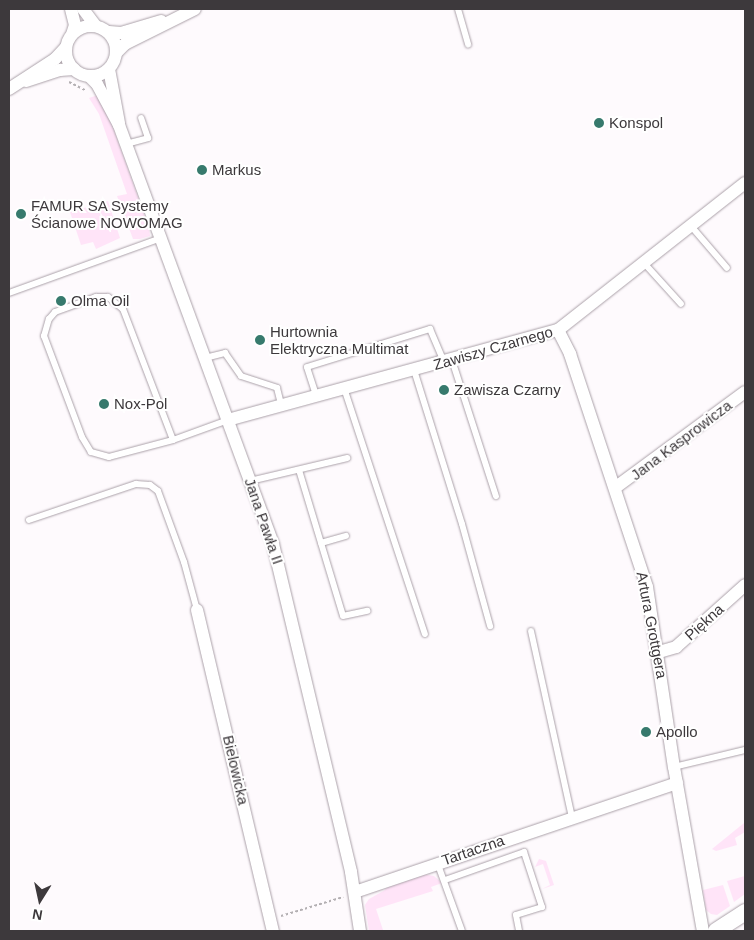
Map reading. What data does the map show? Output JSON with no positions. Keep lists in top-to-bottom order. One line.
{"streets":{"street":["Zawiszy Czarnego","Jana Kasprowicza","Jana Pawła II","Piękna","Artura Grottgera","Bielowicka","Tartaczna"]},"crossings":[["Zawiszy Czarnego","Jana Pawła II"],["Zawiszy Czarnego","Artura Grottgera"],["Jana Kasprowicza","Artura Grottgera"],["Jana Pawła II","Tartaczna"],["Piękna","Artura Grottgera"],["Artura Grottgera","Tartaczna"]],"places":["Konspol","Markus","FAMUR SA Systemy Ścianowe NOWOMAG","Olma Oil","Hurtownia Elektryczna Multimat","Zawisza Czarny","Nox-Pol","Apollo"],"north":"bottom"}
